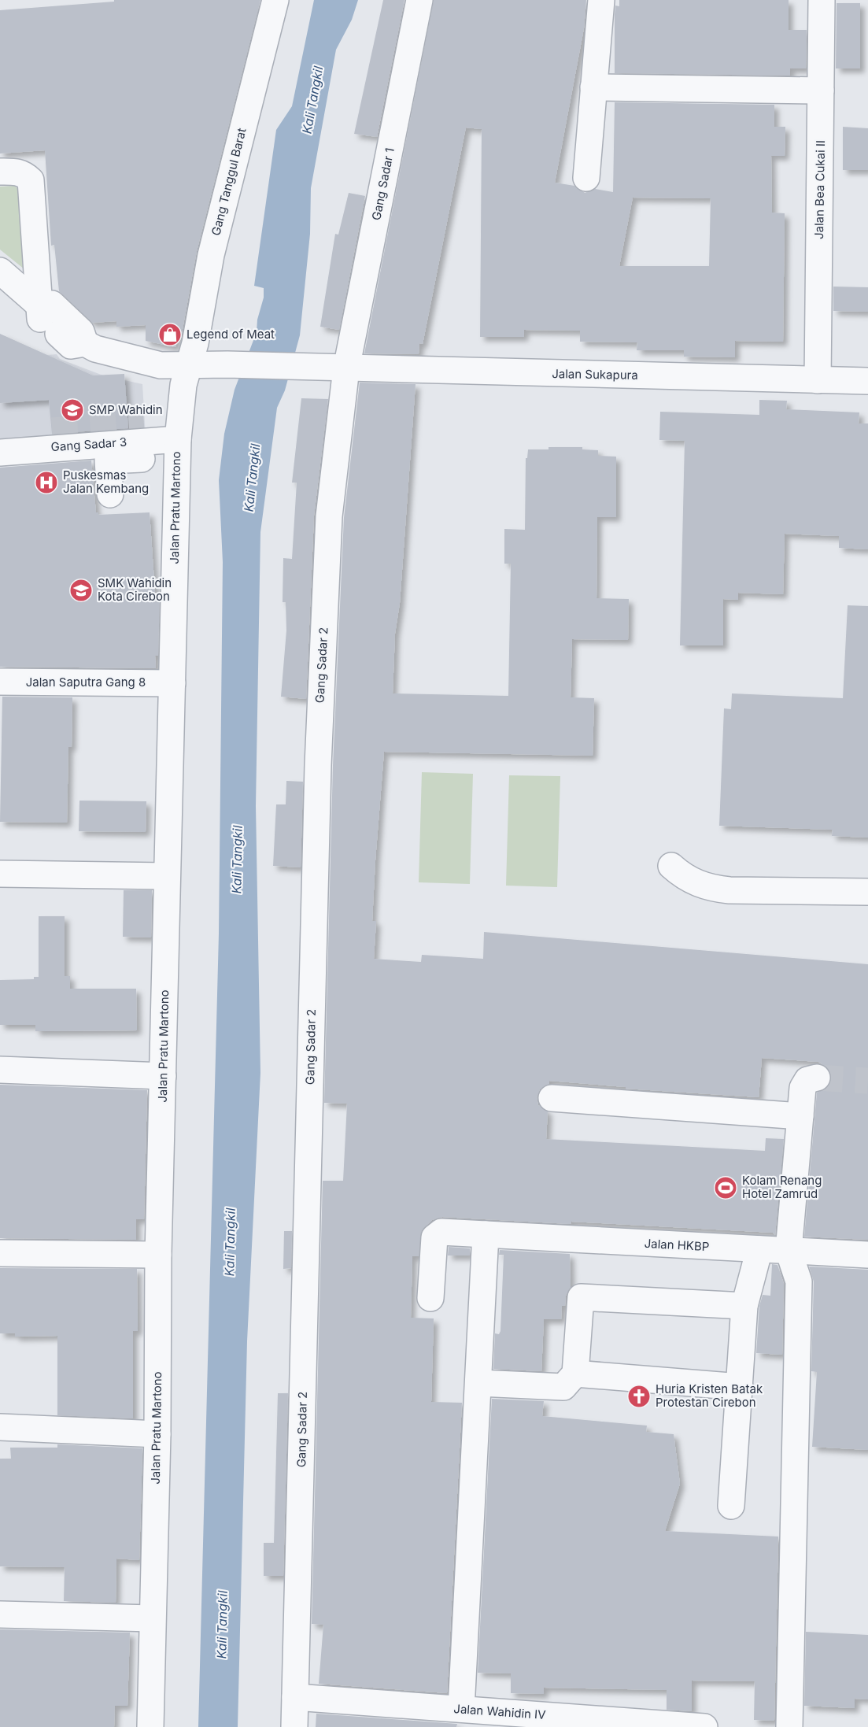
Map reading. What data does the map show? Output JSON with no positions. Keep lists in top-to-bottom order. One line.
{"streets":{"street":["Gang Tanggul Barat","Gang Sadar 1","Jalan Bea Cukai II","Jalan Sukapura","Gang Sadar 3","Jalan Pratu Martono","Gang Sadar 2","Jalan Saputra Gang 8","Jalan HKBP","Jalan Wahidin IV"]},"crossings":[["Gang Tanggul Barat","Jalan Sukapura"],["Gang Tanggul Barat","Jalan Pratu Martono"],["Gang Sadar 1","Jalan Sukapura"],["Gang Sadar 1","Gang Sadar 2"],["Jalan Bea Cukai II","Jalan Sukapura"],["Jalan Sukapura","Jalan Pratu Martono"],["Jalan Sukapura","Gang Sadar 2"],["Gang Sadar 3","Jalan Pratu Martono"],["Jalan Pratu Martono","Jalan Saputra Gang 8"],["Gang Sadar 2","Jalan Wahidin IV"]],"water":["Kali Tangkil"],"places":{"shop":["Legend of Meat"],"school or university":["SMP Wahidin","SMK Wahidin Kota Cirebon"],"hospital":["Puskesmas Jalan Kembang"],"sports":["Kolam Renang Hotel Zamrud"],"church":["Huria Kristen Batak Protestan Cirebon"]}}
